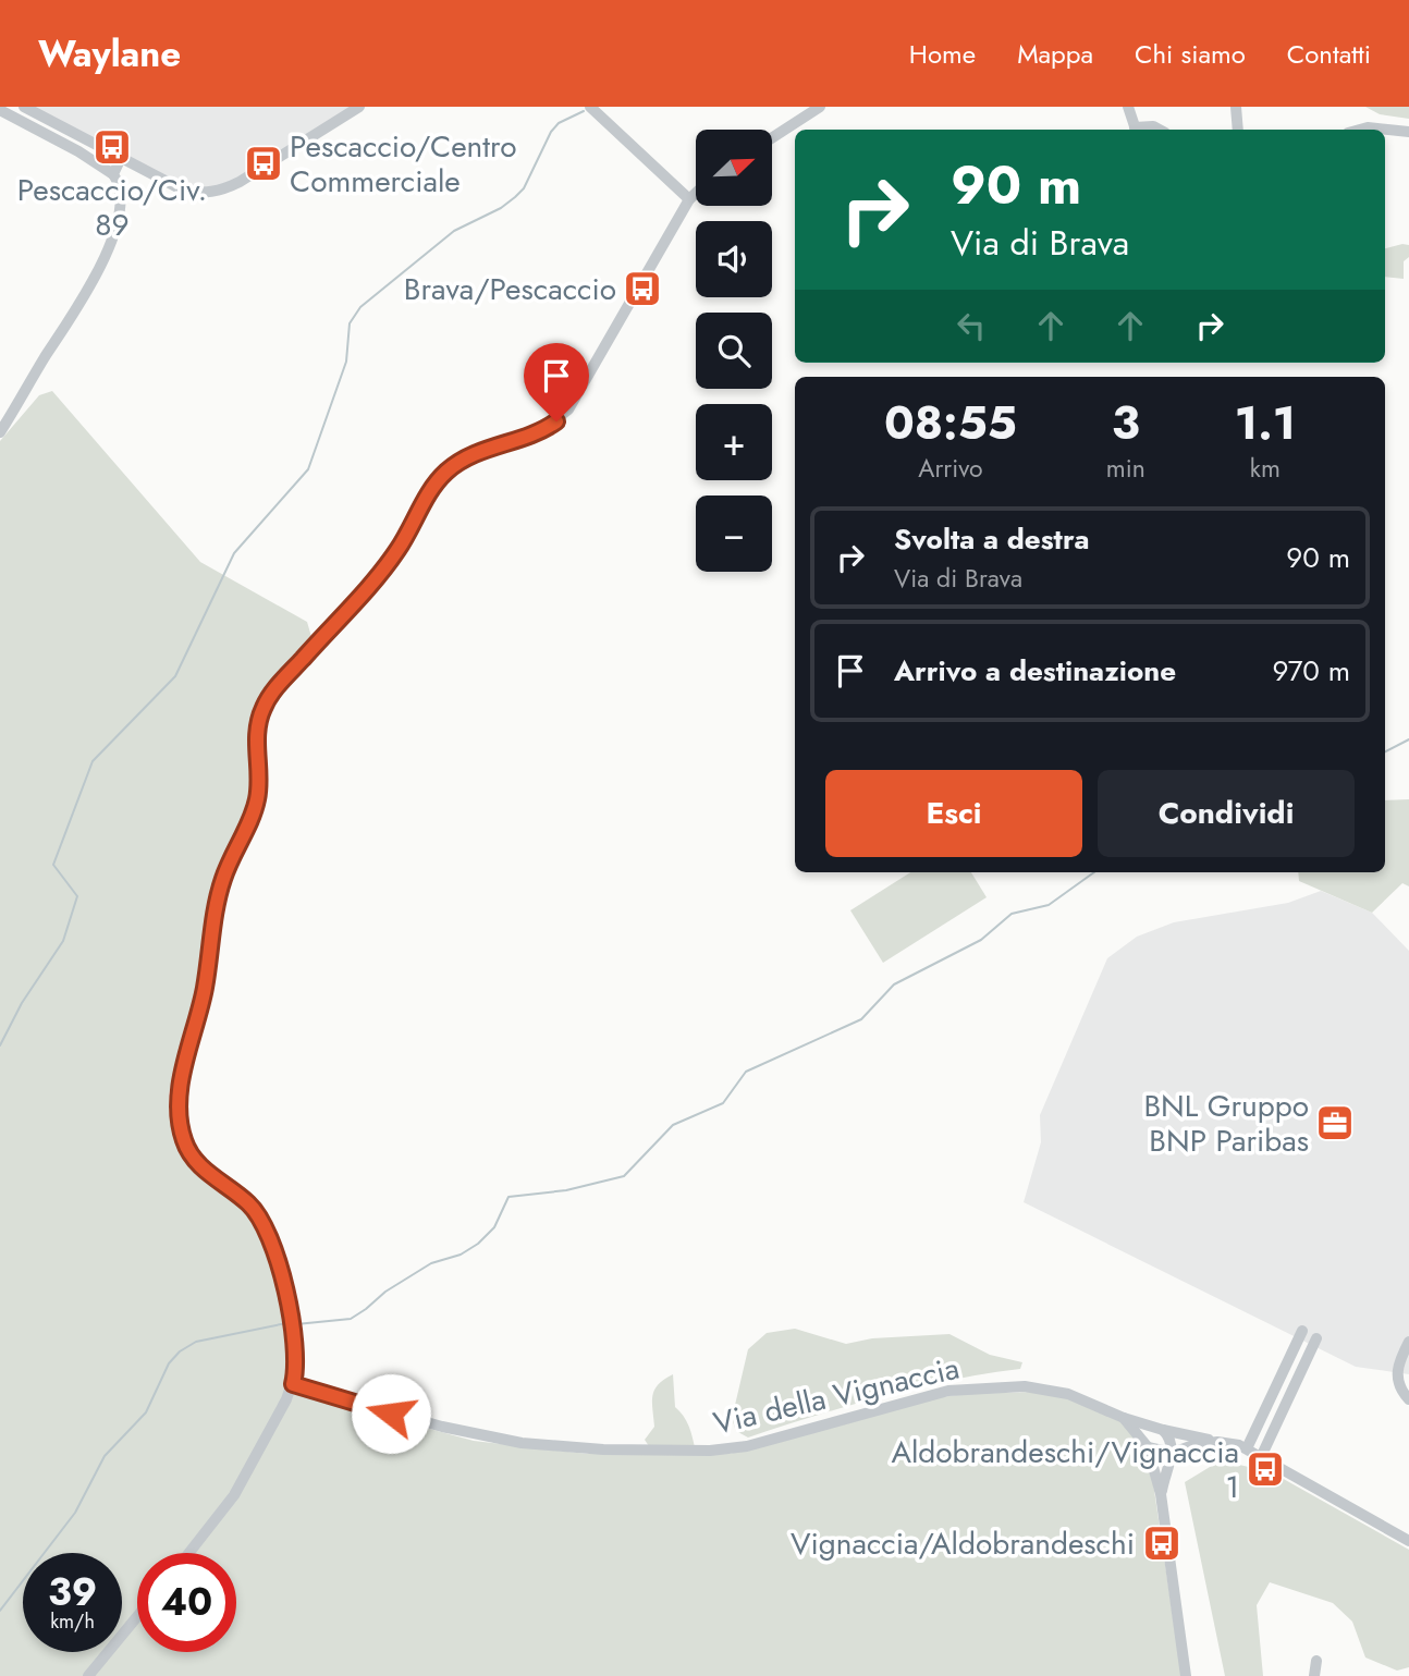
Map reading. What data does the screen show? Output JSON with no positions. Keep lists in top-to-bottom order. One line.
{"streets":{"street":["Via della Vignaccia"]},"places":{"bus stop":["Pescaccio/Civ. 89","Pescaccio/Centro Commerciale","Brava/Pescaccio","Aldobrandeschi/Vignaccia 1","Vignaccia/Aldobrandeschi"],"office":["BNL Gruppo BNP Paribas"]},"north":"top right","page":{"header":"Waylane","nav":["Home","Mappa","Chi siamo","Contatti"],"map_buttons":["+","−"],"turn":["90 m","Via di Brava"],"eta":["08:55","Arrivo","3","min","1.1","km"],"list":[{"name":"Svolta a destra","note":"Via di Brava","value":"90 m"},{"name":"Arrivo a destinazione","value":"970 m"}],"buttons":["Esci","Condividi"],"speed":"39 km/h","limit":"40"}}
